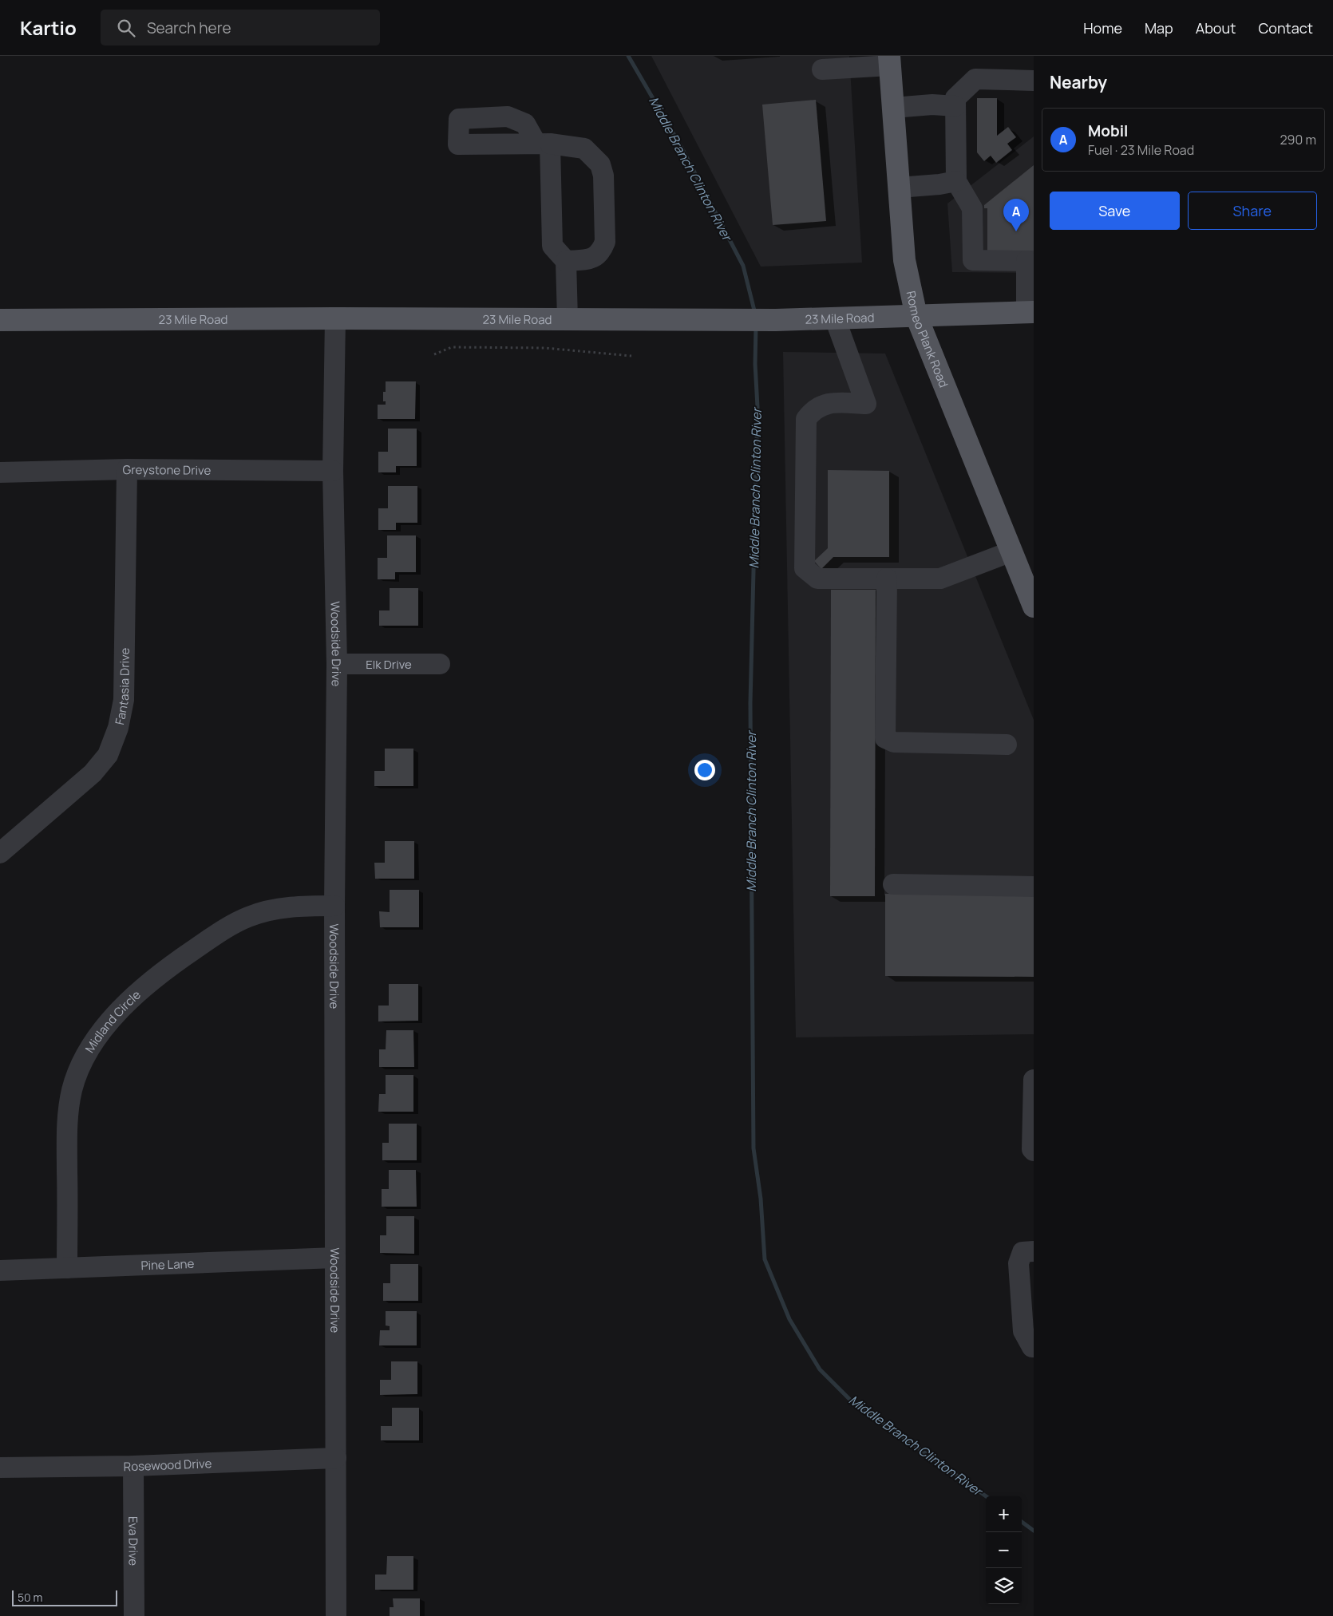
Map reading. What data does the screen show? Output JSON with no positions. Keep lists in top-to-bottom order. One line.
{"streets":{"main road":["23 Mile Road","Romeo Plank Road"],"street":["Greystone Drive","Woodside Drive","Elk Drive","Fantasia Drive","Midland Circle","Pine Lane","Rosewood Drive","Eva Drive"]},"crossings":[["23 Mile Road","Romeo Plank Road"],["23 Mile Road","Woodside Drive"],["Greystone Drive","Woodside Drive"],["Greystone Drive","Fantasia Drive"],["Woodside Drive","Elk Drive"],["Woodside Drive","Midland Circle"],["Woodside Drive","Pine Lane"],["Woodside Drive","Rosewood Drive"],["Midland Circle","Pine Lane"],["Rosewood Drive","Eva Drive"]],"water":["Middle Branch Clinton River"],"scale_bar":"50 m","page":{"header":"Kartio","search":"Search here","nav":["Home","Map","About","Contact"],"heading":"Nearby","list":[{"mark":"A","name":"Mobil","note":"Fuel · 23 Mile Road","value":"290 m"}],"buttons":["Save","Share"],"pins":"A","map_buttons":["+","−"],"scale":"50 m"}}
